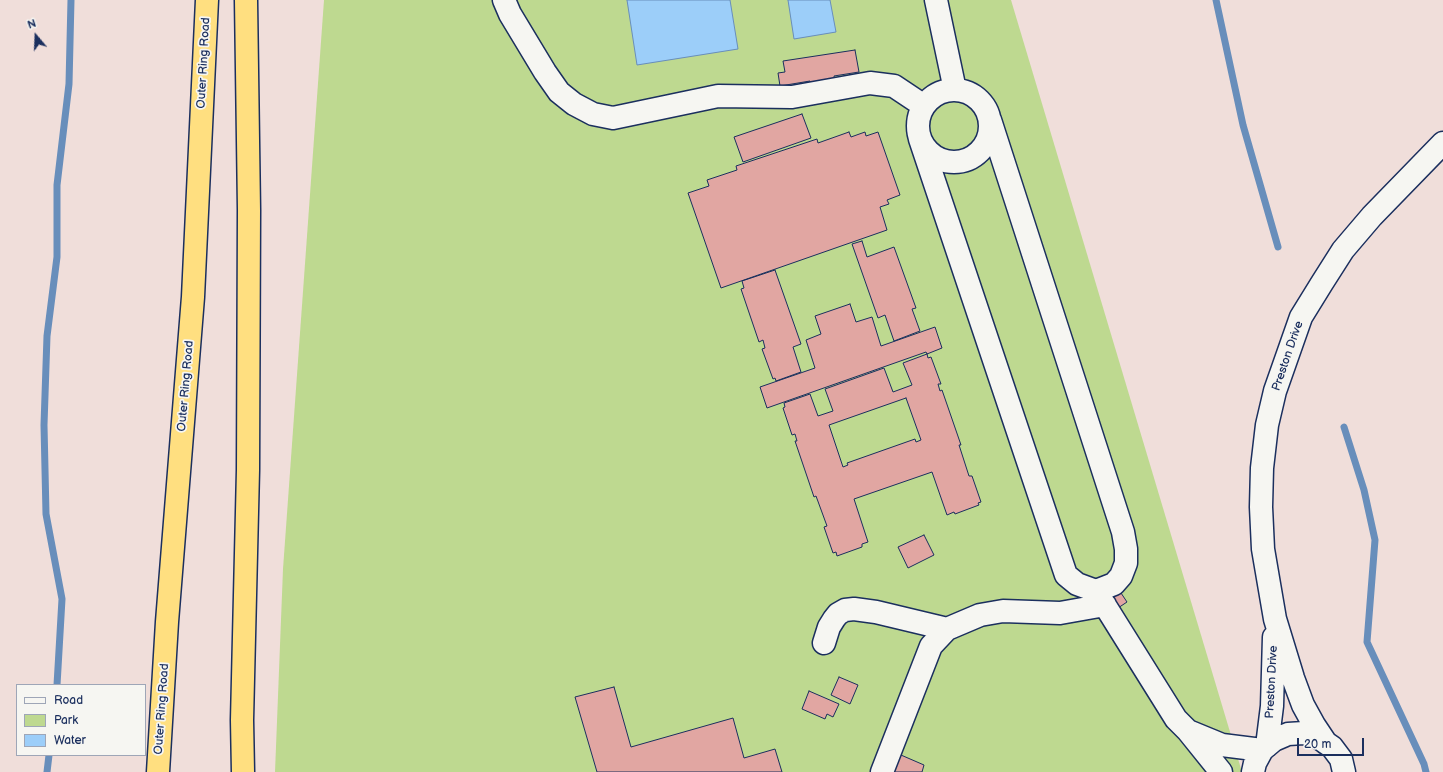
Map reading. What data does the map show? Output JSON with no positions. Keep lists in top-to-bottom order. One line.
{"streets":{"highway":["Outer Ring Road"],"street":["Preston Drive"]},"legend":["Road","Park","Water"],"scale_bar":"20 m","north":"top"}
